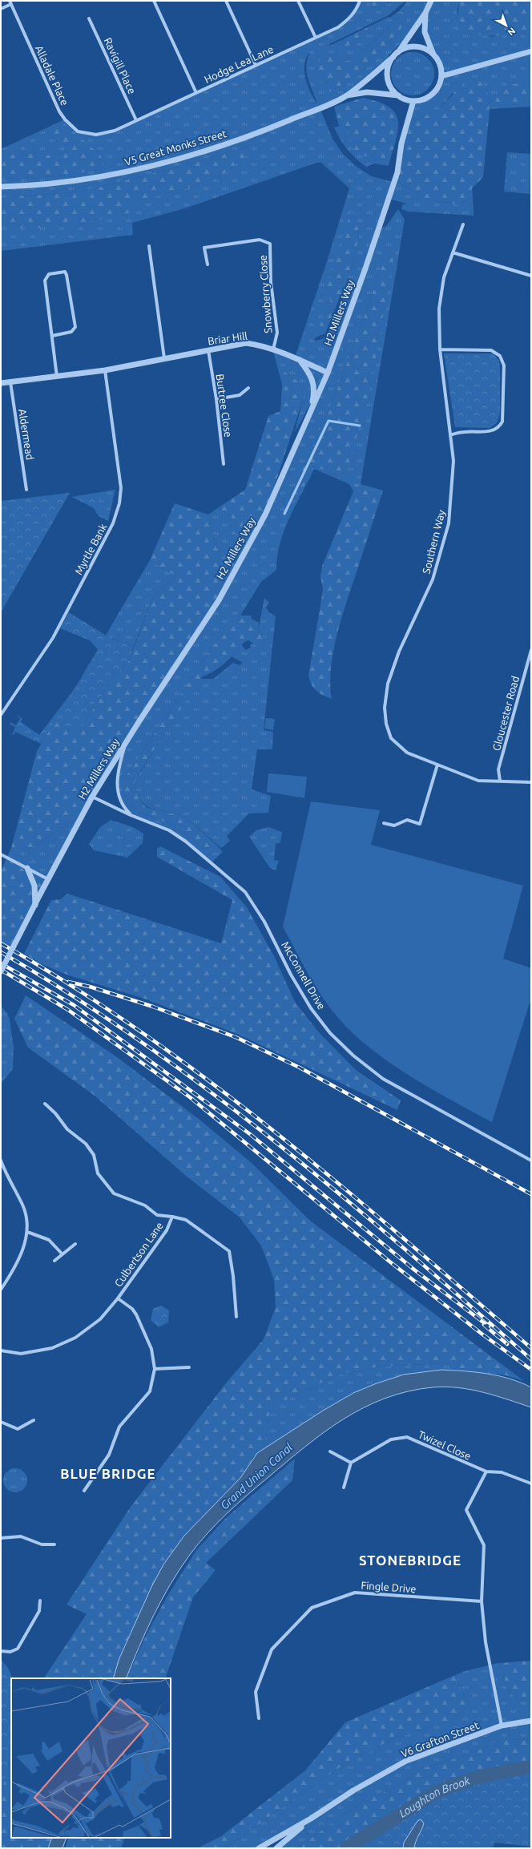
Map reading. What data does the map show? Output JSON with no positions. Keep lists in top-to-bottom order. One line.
{"streets":{"street":["Hodge Lea Lane","Ravigill Place","Alladale Place","V5 Great Monks Street","Snowberry Close","H2 Millers Way","Briar Hill","Burtree Close","Aldermead","Southern Way","Myrtle Bank","Gloucester Road","McConnell Drive","Culbertson Lane","Twizel Close","Fingle Drive","V6 Grafton Street"]},"crossings":[["Hodge Lea Lane","Ravigill Place"],["Hodge Lea Lane","Alladale Place"],["V5 Great Monks Street","H2 Millers Way"],["Snowberry Close","Briar Hill"],["H2 Millers Way","Briar Hill"],["H2 Millers Way","McConnell Drive"],["Briar Hill","Burtree Close"],["Briar Hill","Aldermead"],["Briar Hill","Myrtle Bank"],["Southern Way","Gloucester Road"]],"districts":["BLUE BRIDGE","STONEBRIDGE"],"water":["Grand Union Canal","Loughton Brook"],"north":"bottom right"}
